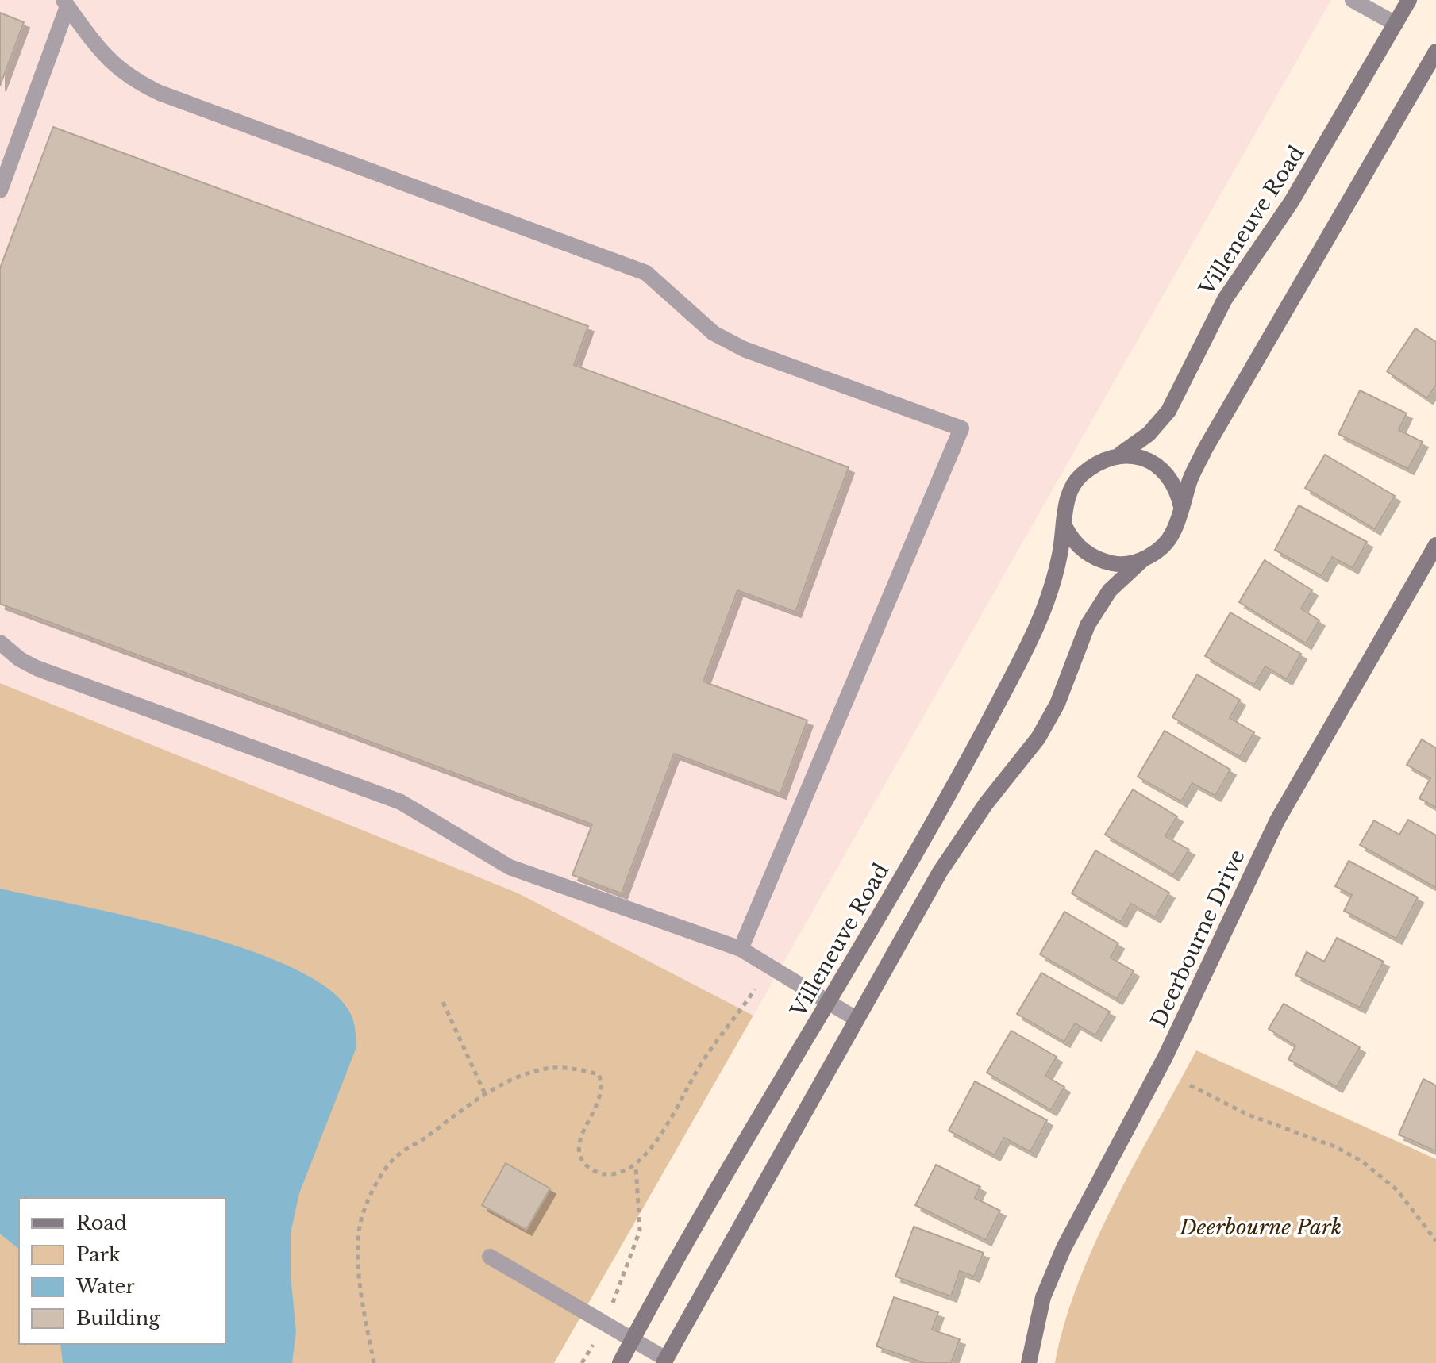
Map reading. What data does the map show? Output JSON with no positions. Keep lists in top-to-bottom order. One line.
{"streets":{"main road":["Villeneuve Road","Deerbourne Drive"]},"parks":["Deerbourne Park"],"legend":["Road","Park","Water","Building"]}
